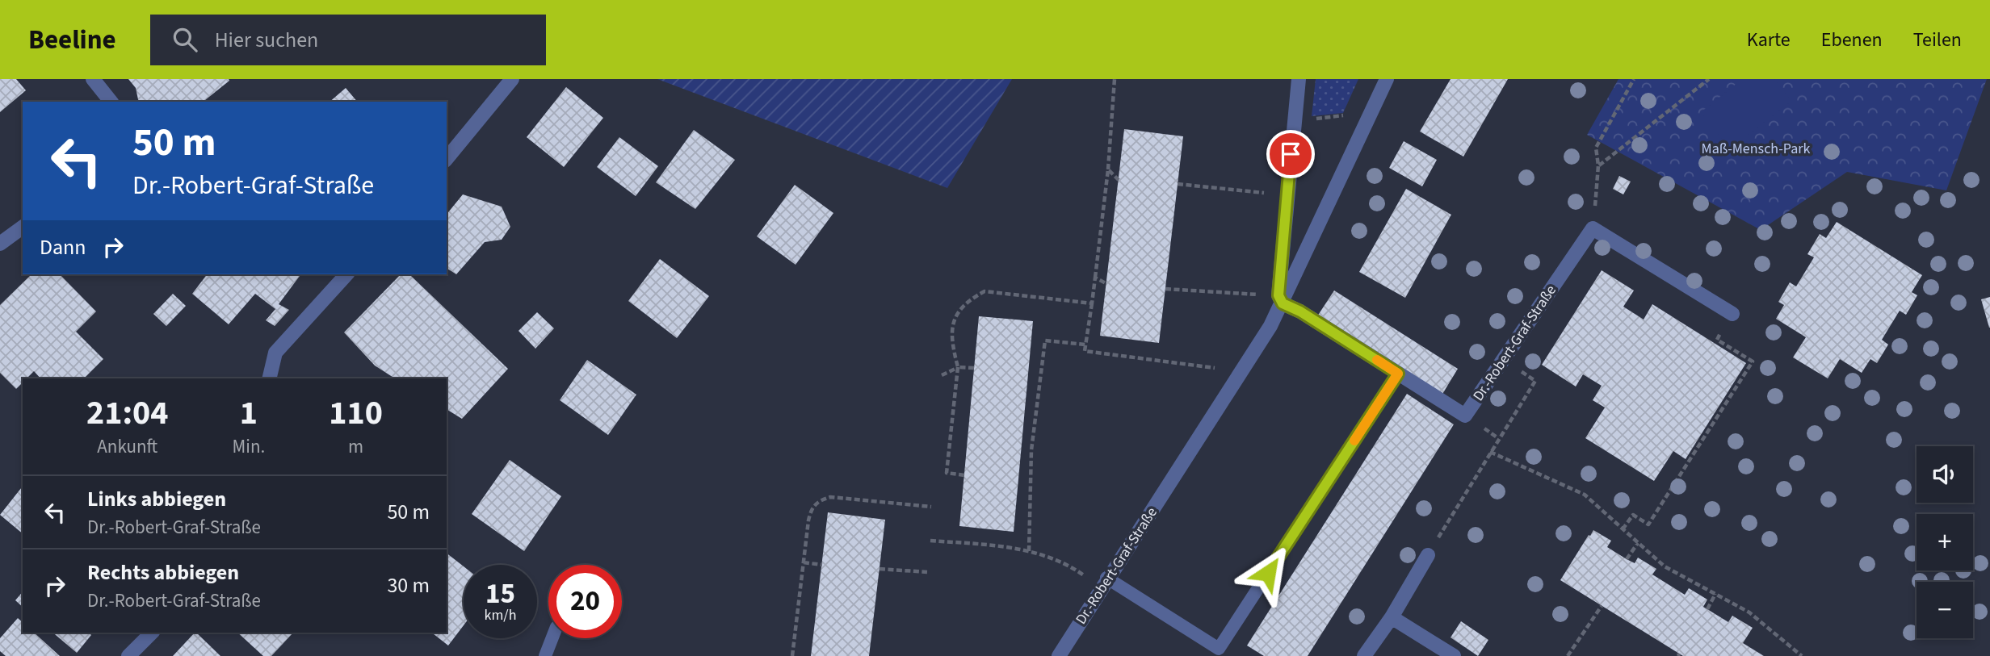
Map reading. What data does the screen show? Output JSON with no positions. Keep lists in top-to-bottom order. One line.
{"streets":{"street":["Dr.-Robert-Graf-Straße"]},"parks":["Maß-Mensch-Park"],"page":{"header":"Beeline","search":"Hier suchen","nav":["Karte","Ebenen","Teilen"],"turn":["50 m","Dr.-Robert-Graf-Straße"],"then":"Dann","eta":["21:04","Ankunft","1","Min.","110","m"],"map_buttons":["+","−"],"list":[{"name":"Links abbiegen","note":"Dr.-Robert-Graf-Straße","value":"50 m"},{"name":"Rechts abbiegen","note":"Dr.-Robert-Graf-Straße","value":"30 m"}],"speed":"15 km/h","limit":"20"}}
